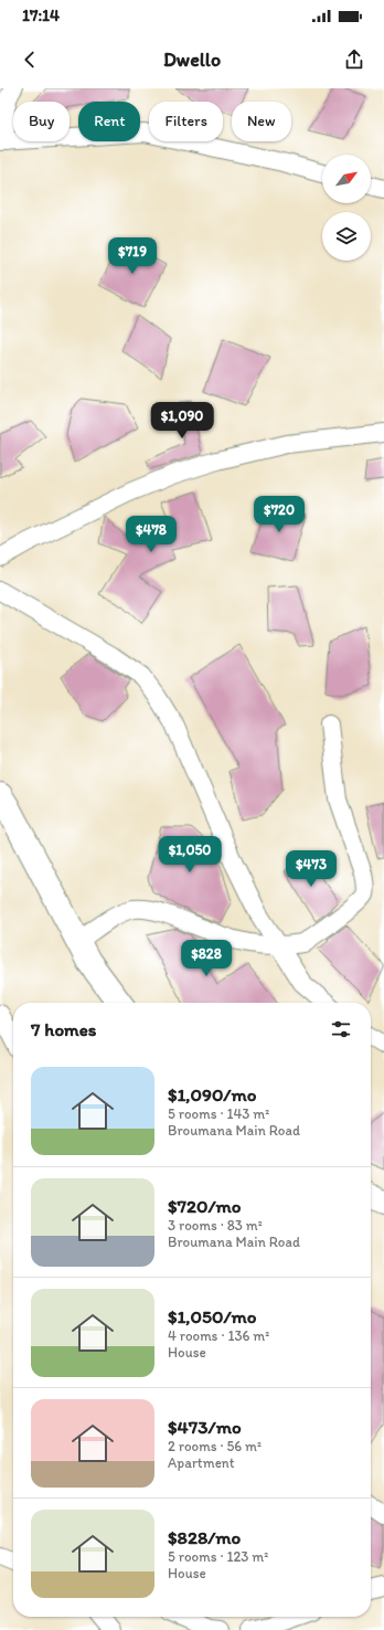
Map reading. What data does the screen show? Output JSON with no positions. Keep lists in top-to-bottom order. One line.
{"north":"top right","page":{"status":"17:14","header":"Dwello","chip":["Buy","Rent","Filters","New"],"price":["$719","$1,090","$720","$478","$1,050","$473","$828"],"heading":"7 homes","list":[{"name":"$1,090/mo","note":"5 rooms · 143 m² · Broumana Main Road"},{"name":"$720/mo","note":"3 rooms · 83 m² · Broumana Main Road"},{"name":"$1,050/mo","note":"4 rooms · 136 m² · House"},{"name":"$473/mo","note":"2 rooms · 56 m² · Apartment"},{"name":"$828/mo","note":"5 rooms · 123 m² · House"}]}}
